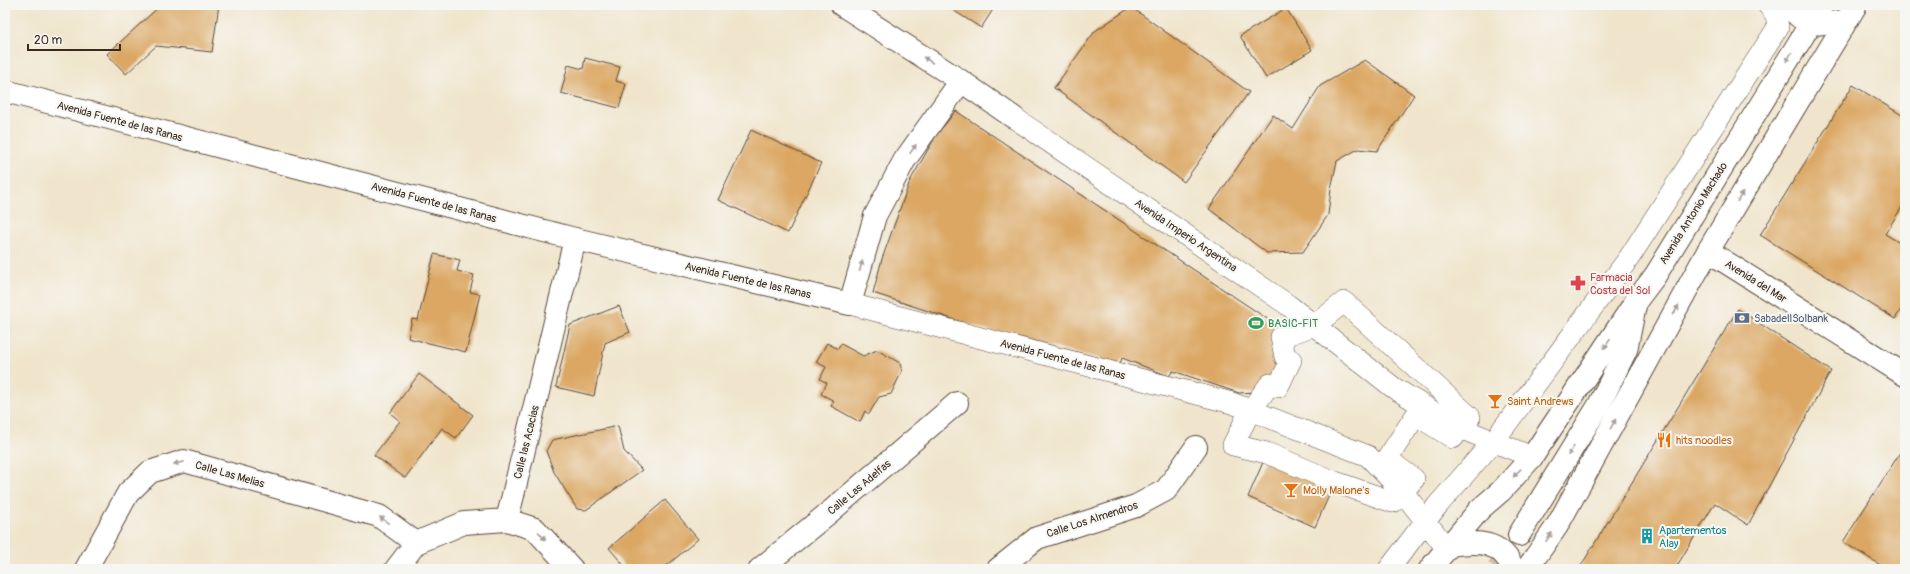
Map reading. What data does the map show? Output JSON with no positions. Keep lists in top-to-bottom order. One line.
{"streets":{"street":["Avenida Fuente de las Ranas","Avenida Antonio Machado","Avenida Imperio Argentina","Avenida del Mar","Calle las Acacias","Calle Las Melias","Calle Las Adelfas","Calle Los Almendros"]},"crossings":[["Avenida Fuente de las Ranas","Avenida Antonio Machado"],["Avenida Fuente de las Ranas","Calle las Acacias"],["Avenida Antonio Machado","Avenida Imperio Argentina"]],"one_way":["Calle Las Melias"],"places":{"pharmacy":["Farmacia Costa del Sol"],"bank":["SabadellSolbank"],"sports":["BASIC-FIT"],"bar":["Saint Andrews","Molly Malone's"],"restaurant":["hits noodles"],"building":["Apartementos Alay"]},"scale_bar":"20 m"}
